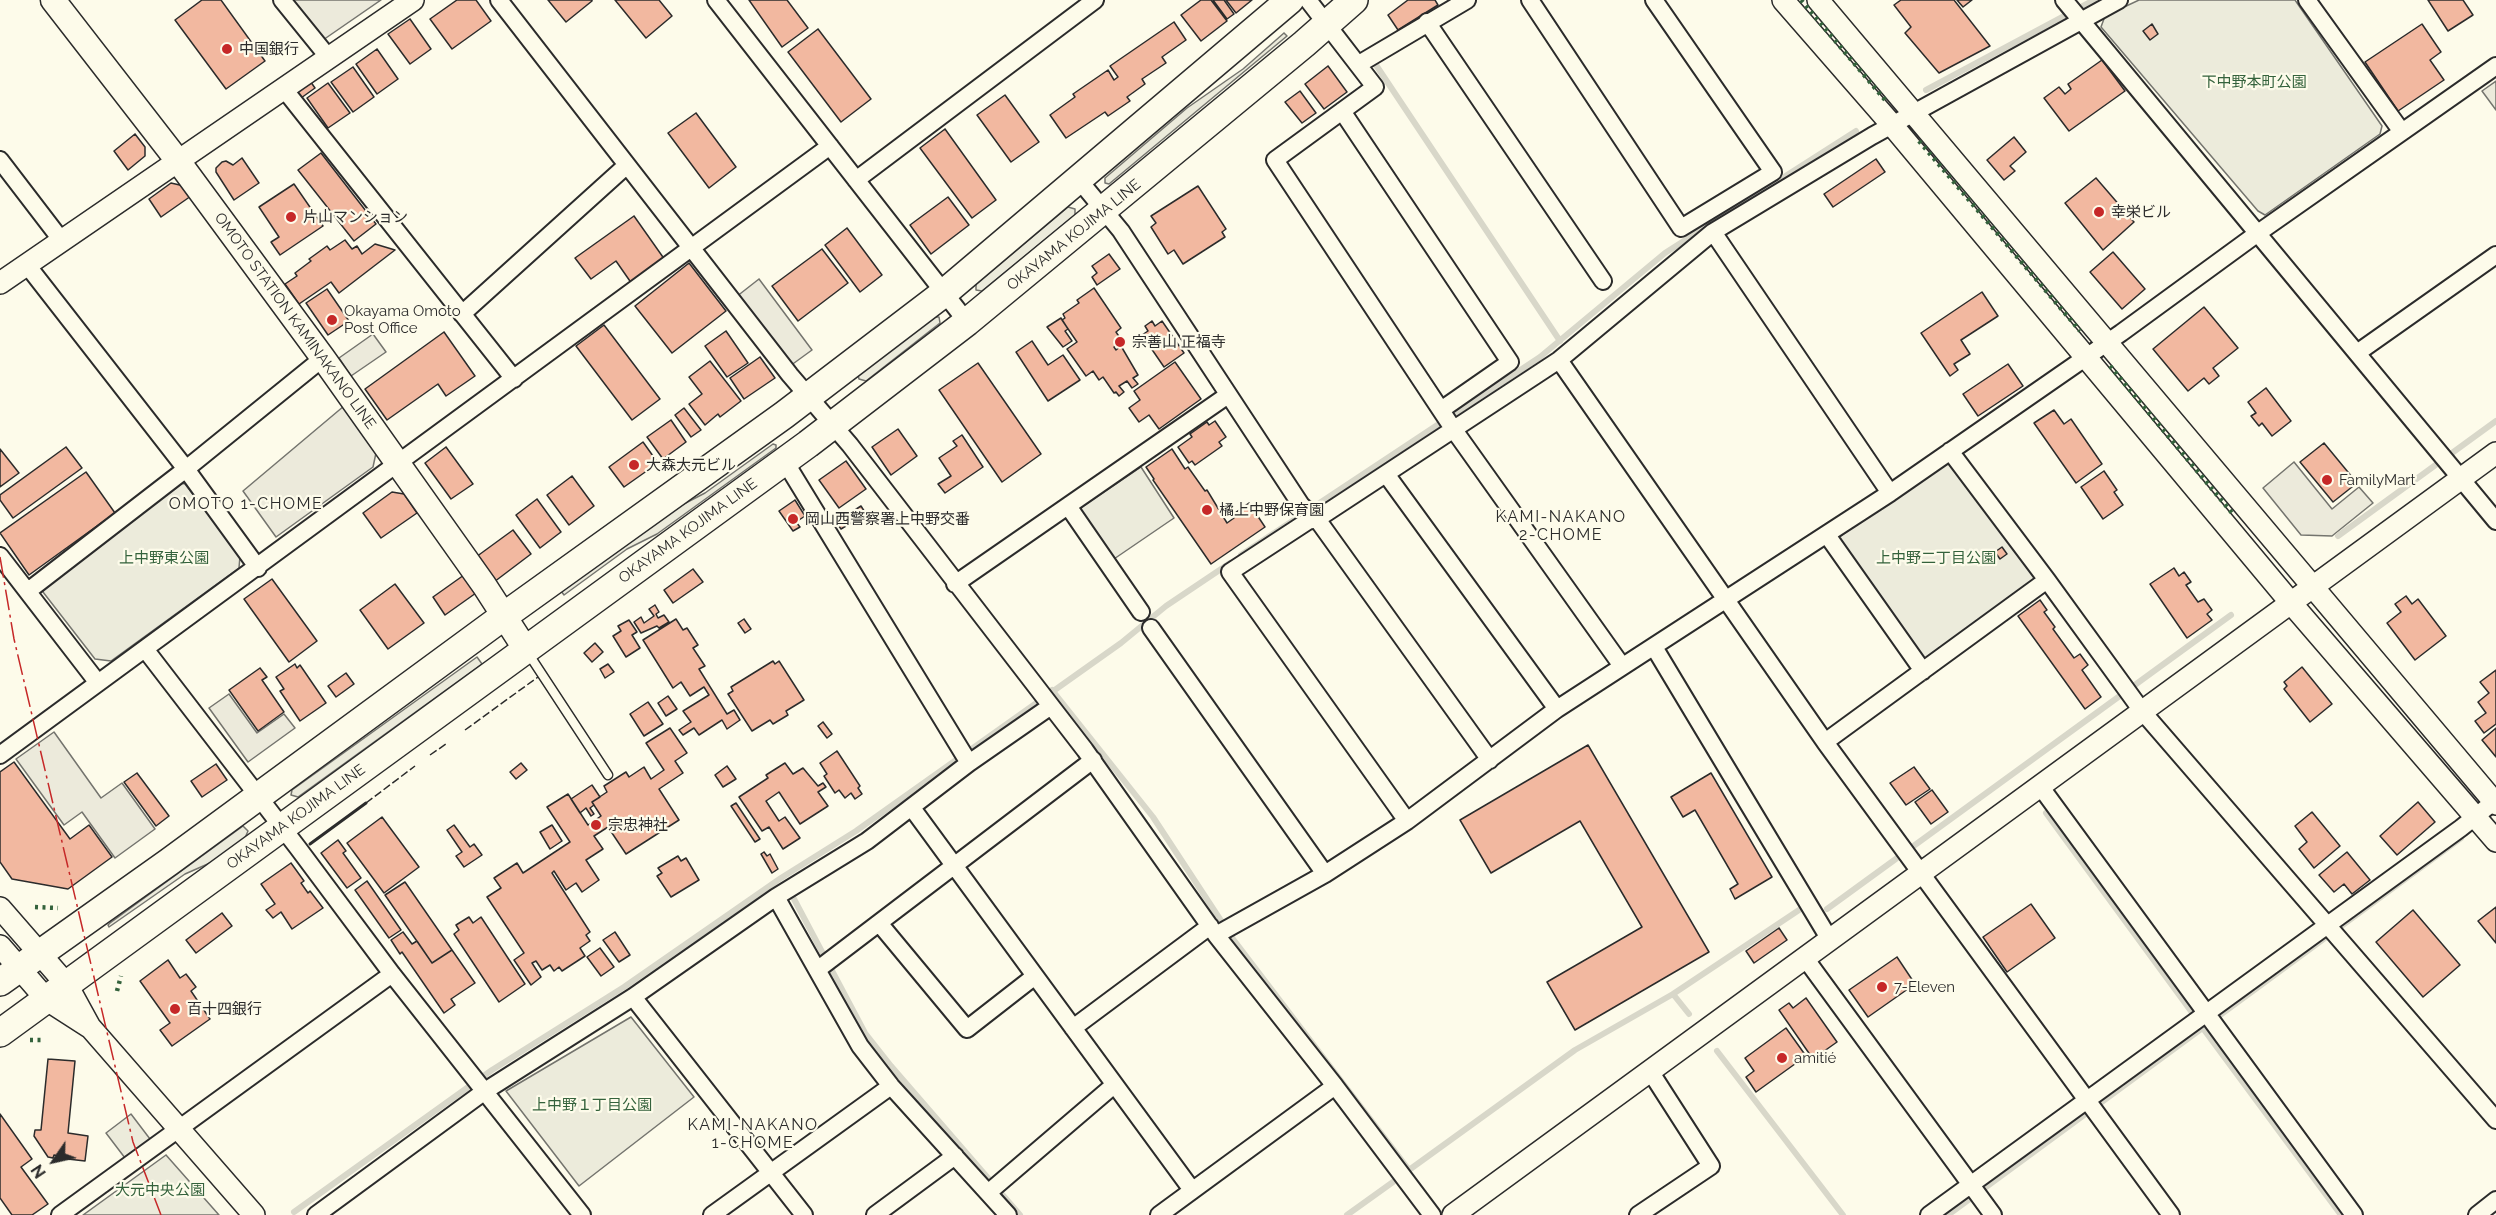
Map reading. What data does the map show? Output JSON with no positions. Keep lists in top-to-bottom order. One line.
{"streets":{"main road":["OKAYAMA KOJIMA LINE","OMOTO STATION KAMINAKANO LINE"]},"crossings":[["OKAYAMA KOJIMA LINE","OMOTO STATION KAMINAKANO LINE"]],"districts":["OMOTO 1-CHOME","KAMI-NAKANO 2-CHOME","KAMI-NAKANO 1-CHOME"],"parks":["下中野本町公園","上中野東公園","上中野二丁目公園","上中野１丁目公園","大元中央公園"],"places":["中国銀行","幸栄ビル","片山マンション","Okayama Omoto Post Office","宗善山 正福寺","大森大元ビル","FamilyMart","橘上中野保育園","岡山西警察署上中野交番","宗忠神社","7-Eleven","百十四銀行","amitié"],"north":"bottom left"}
